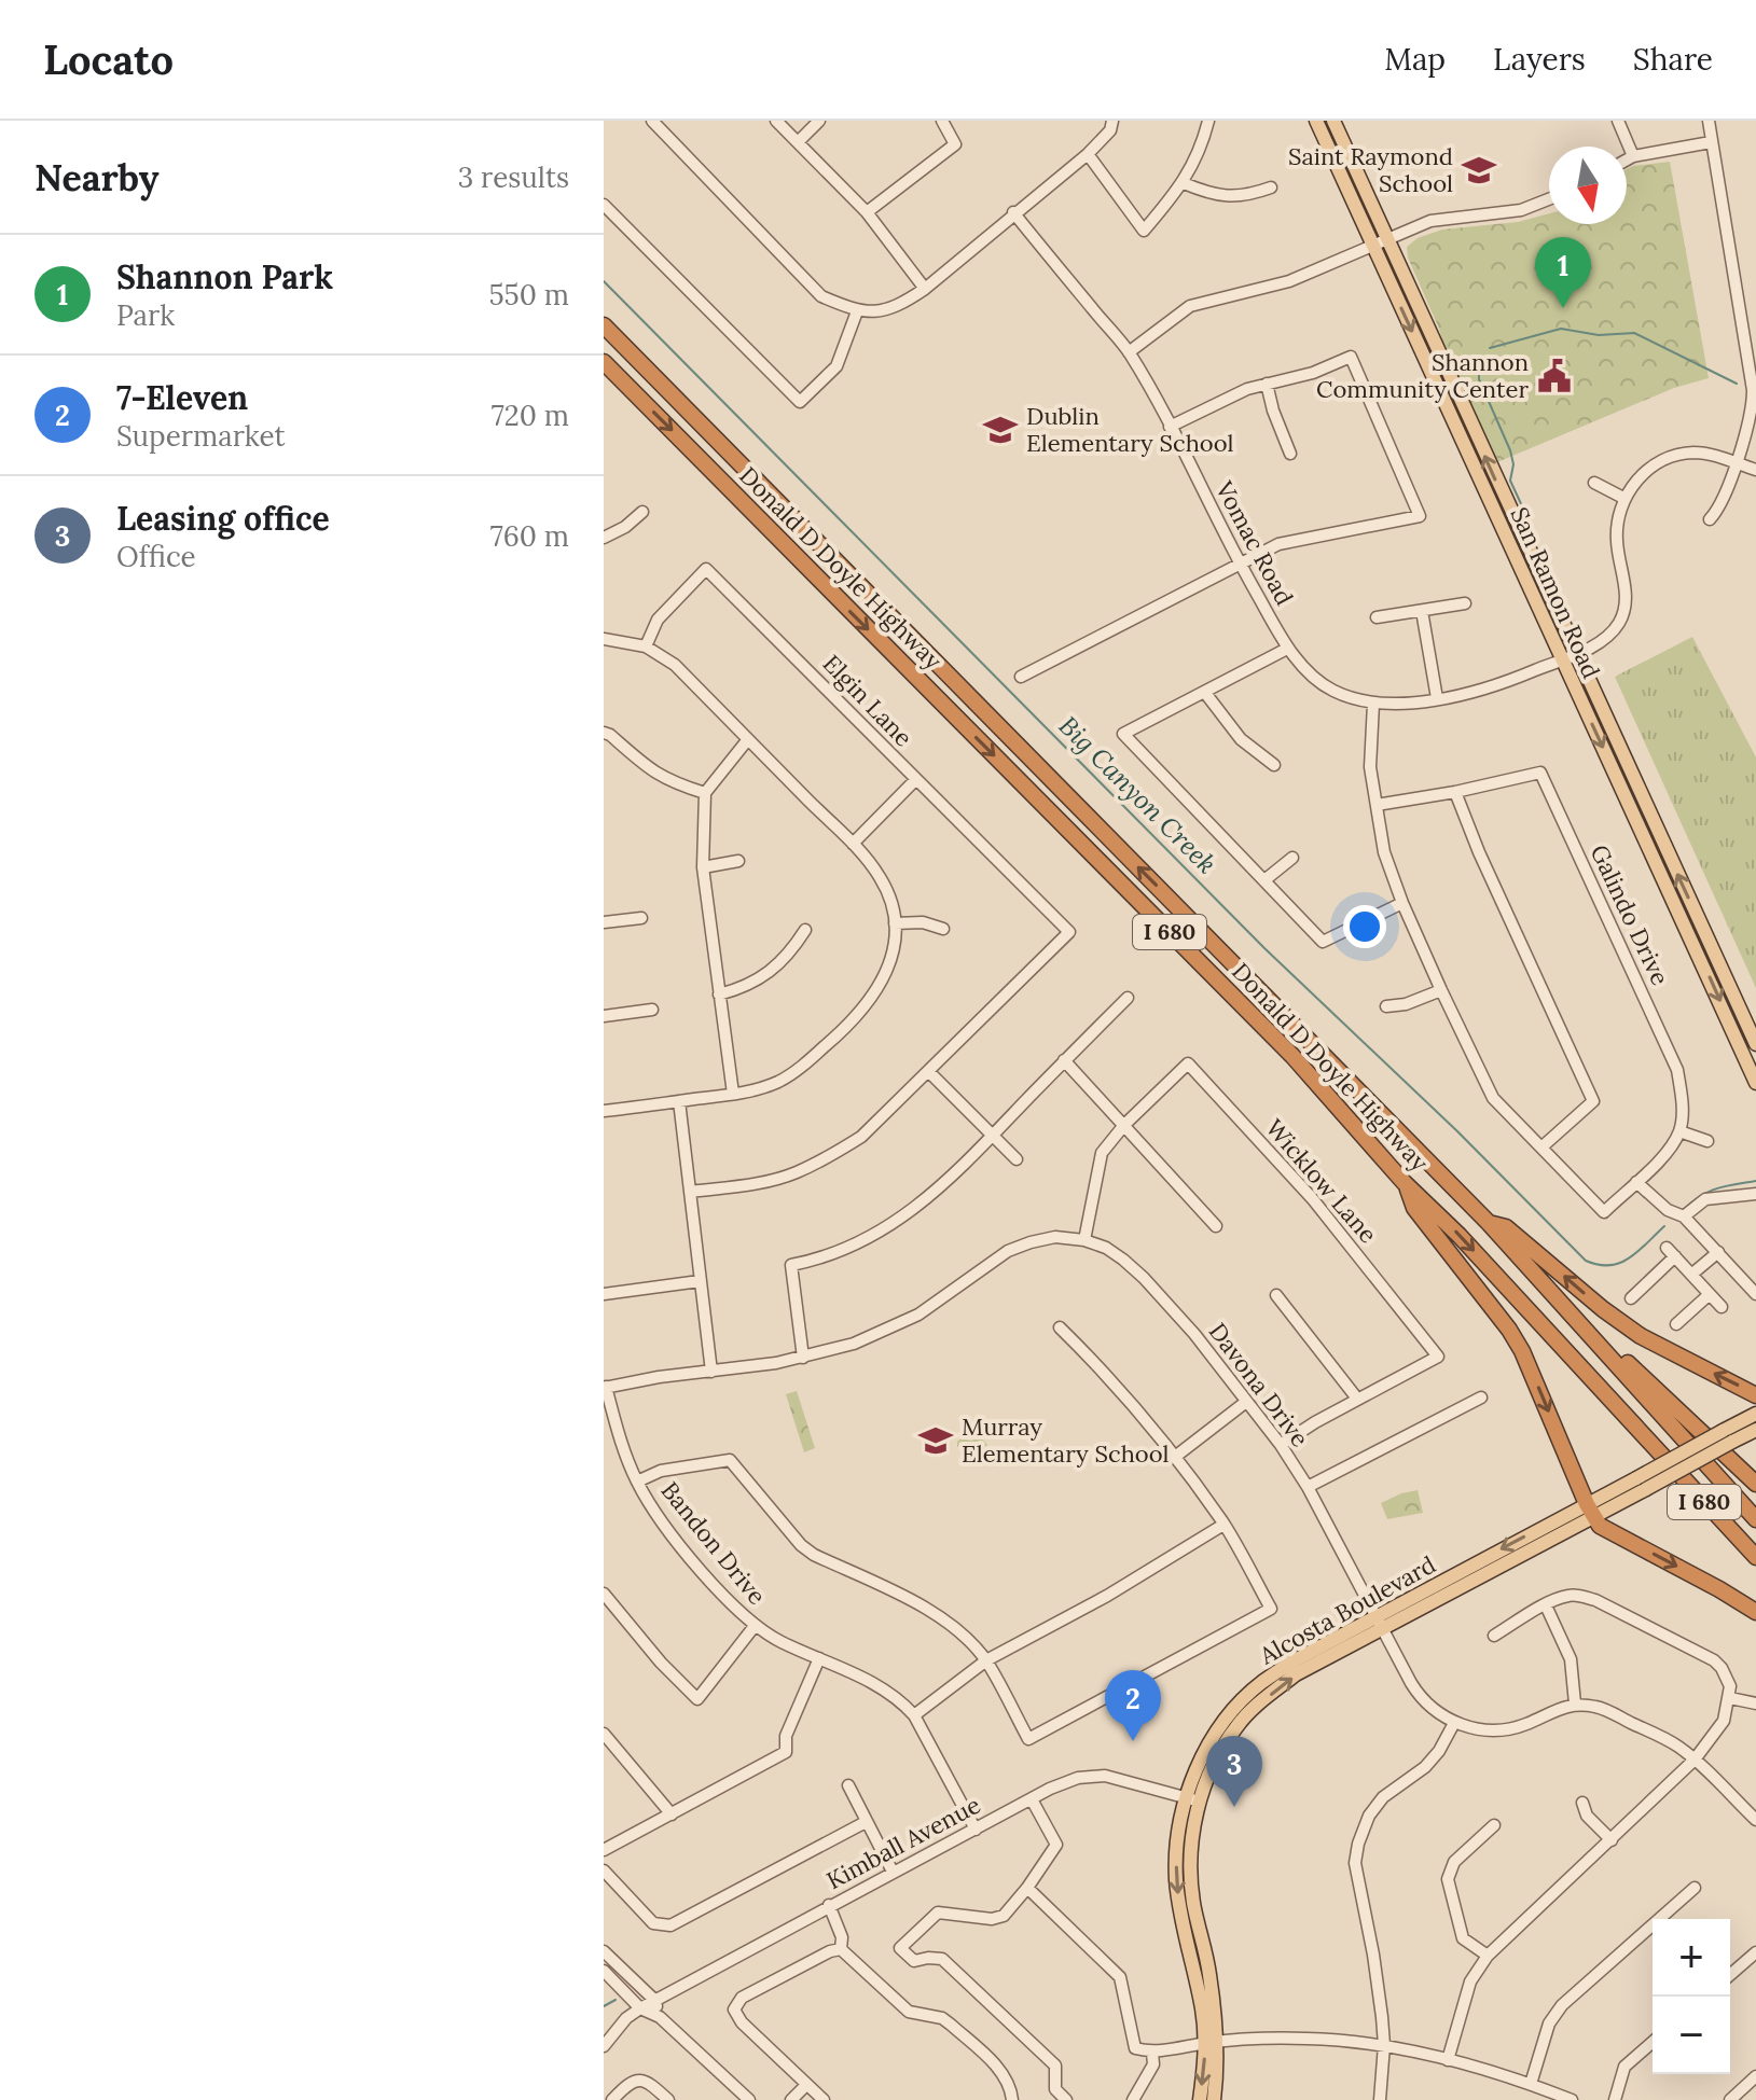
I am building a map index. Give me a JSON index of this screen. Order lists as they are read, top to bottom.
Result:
{
  "streets": {
    "highway": ["Donald D Doyle Highway", "I 680"],
    "main road": ["San Ramon Road", "Alcosta Boulevard"],
    "street": [
      "Vomac Road",
      "Elgin Lane",
      "Galindo Drive",
      "Wicklow Lane",
      "Davona Drive",
      "Bandon Drive",
      "Kimball Avenue"
    ]
  },
  "crossings": [
    ["Vomac Road", "San Ramon Road"],
    ["Wicklow Lane", "Davona Drive"],
    ["Davona Drive", "Bandon Drive"],
    ["Davona Drive", "Alcosta Boulevard"],
    ["Bandon Drive", "Kimball Avenue"],
    ["Alcosta Boulevard", "Kimball Avenue"]
  ],
  "water": ["Big Canyon Creek"],
  "places": {
    "school or university": ["Saint Raymond School", "Dublin Elementary School", "Murray Elementary School"],
    "public building": ["Shannon Community Center"]
  },
  "north": "bottom",
  "page": {
    "header": "Locato",
    "nav": ["Map", "Layers", "Share"],
    "heading": ["Nearby", "3 results"],
    "list": [
      {
        "mark": "1",
        "name": "Shannon Park",
        "note": "Park",
        "value": "550 m"
      },
      {
        "mark": "2",
        "name": "7-Eleven",
        "note": "Supermarket",
        "value": "720 m"
      },
      {
        "mark": "3",
        "name": "Leasing office",
        "note": "Office",
        "value": "760 m"
      }
    ],
    "pins": ["1", "2", "3"],
    "map_buttons": ["+", "−"]
  }
}
